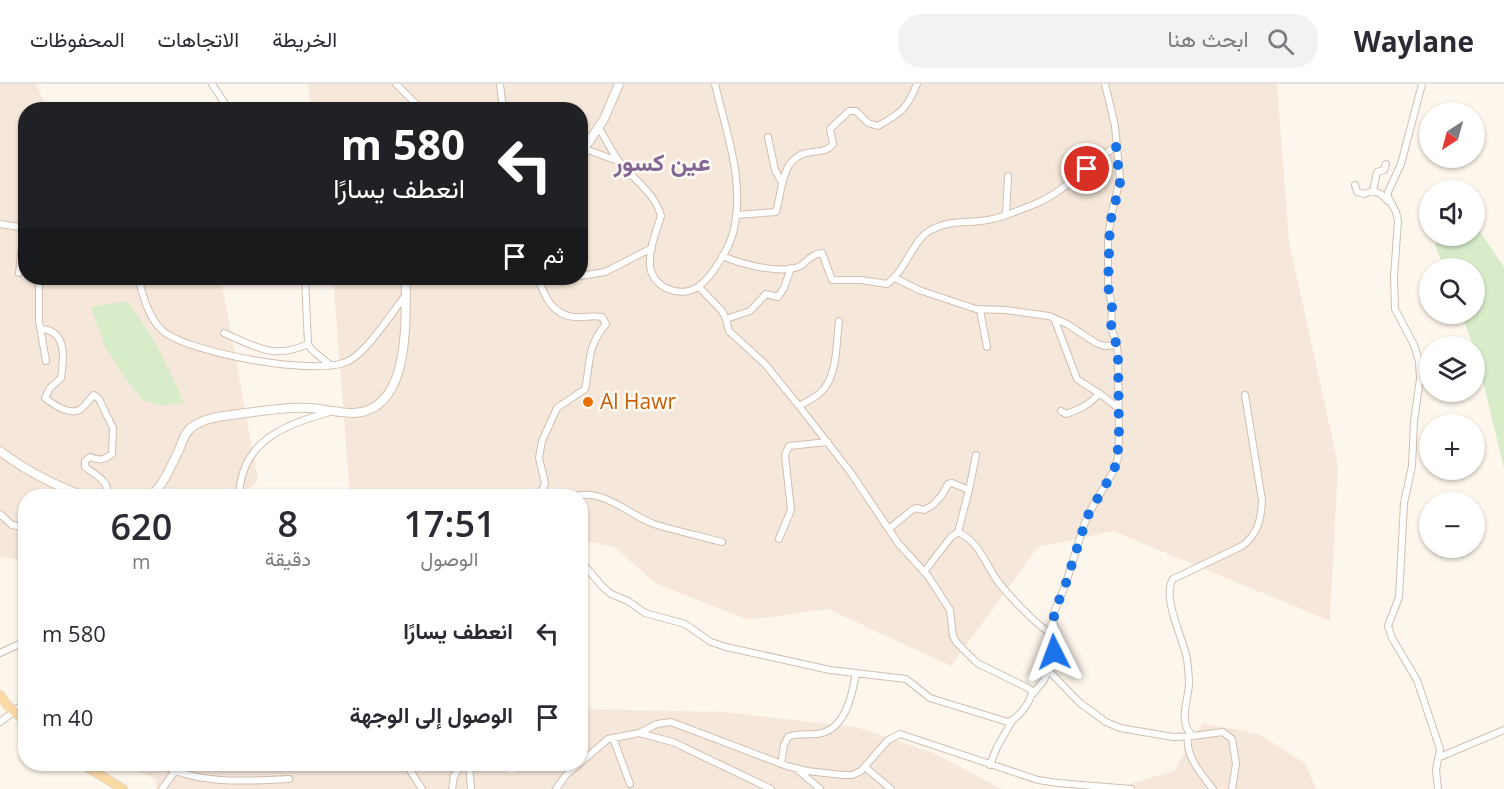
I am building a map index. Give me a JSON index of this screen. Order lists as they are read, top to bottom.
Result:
{
  "districts": ["عين كسور"],
  "places": ["Al Hawr"],
  "north": "bottom left",
  "page": {
    "header": "Waylane",
    "search": "ابحث هنا",
    "nav": ["الخريطة", "الاتجاهات", "المحفوظات"],
    "map_buttons": ["+", "−"],
    "turn": ["580 m", "انعطف يسارًا"],
    "then": "ثم",
    "eta": [
      "17:51",
      "الوصول",
      "8",
      "دقيقة",
      "620",
      "m"
    ],
    "list": [
      {
        "name": "انعطف يسارًا",
        "value": "580 m"
      },
      {
        "name": "الوصول إلى الوجهة",
        "value": "40 m"
      }
    ]
  }
}
